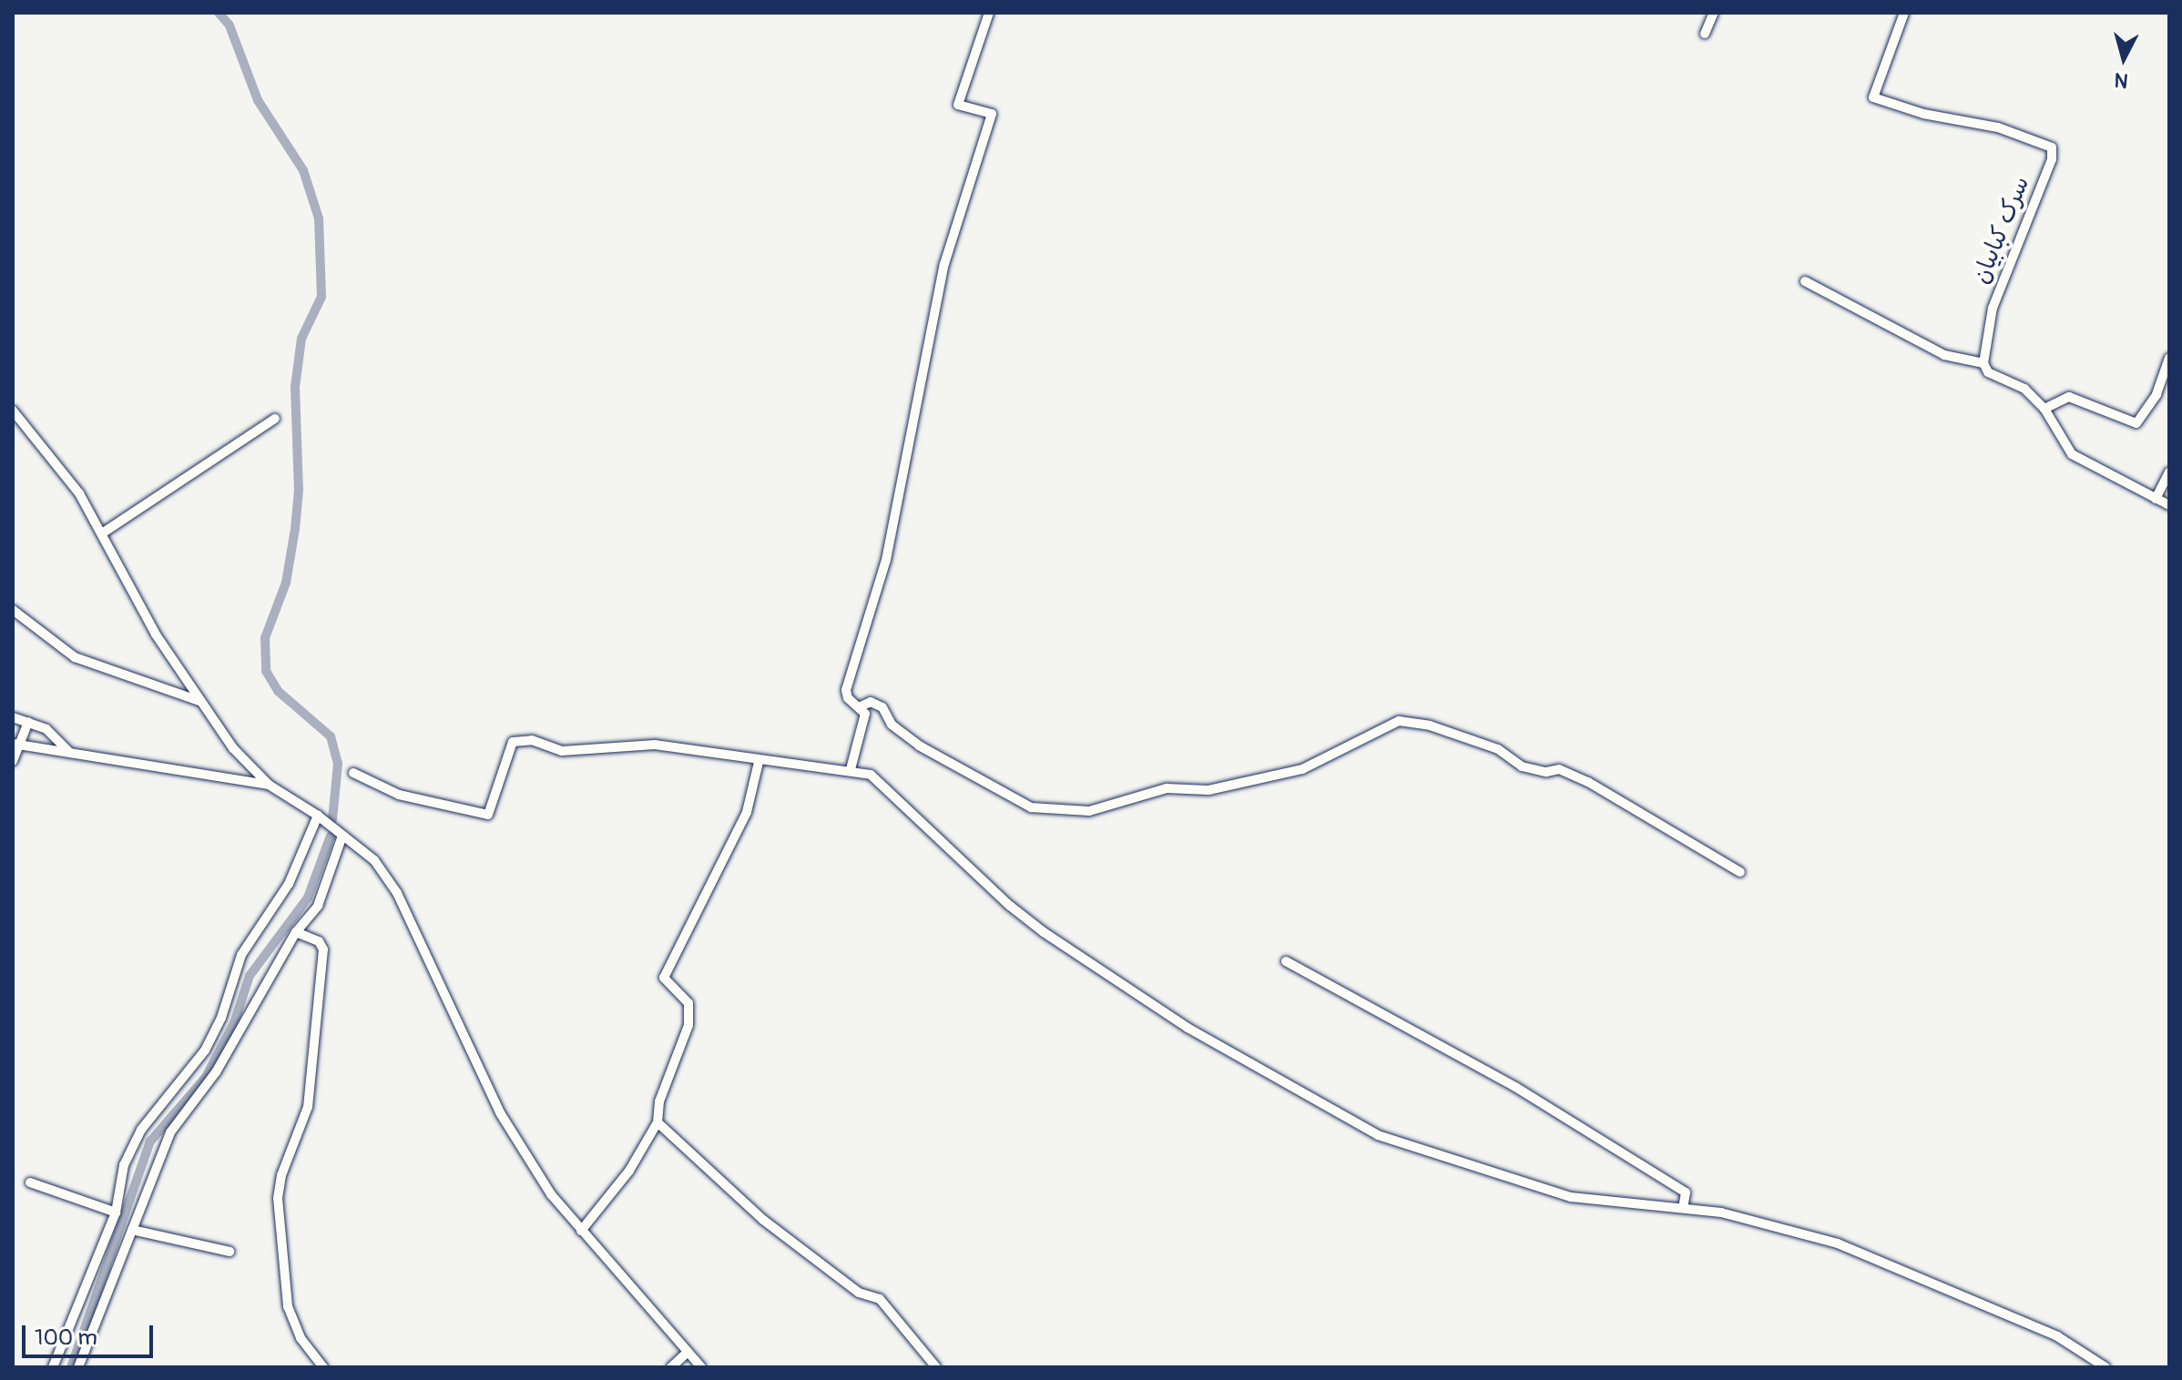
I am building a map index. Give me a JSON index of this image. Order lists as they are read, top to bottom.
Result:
{
  "streets": {
    "street": ["سرک کبابیان"]
  },
  "scale_bar": "100 m",
  "north": "bottom"
}
